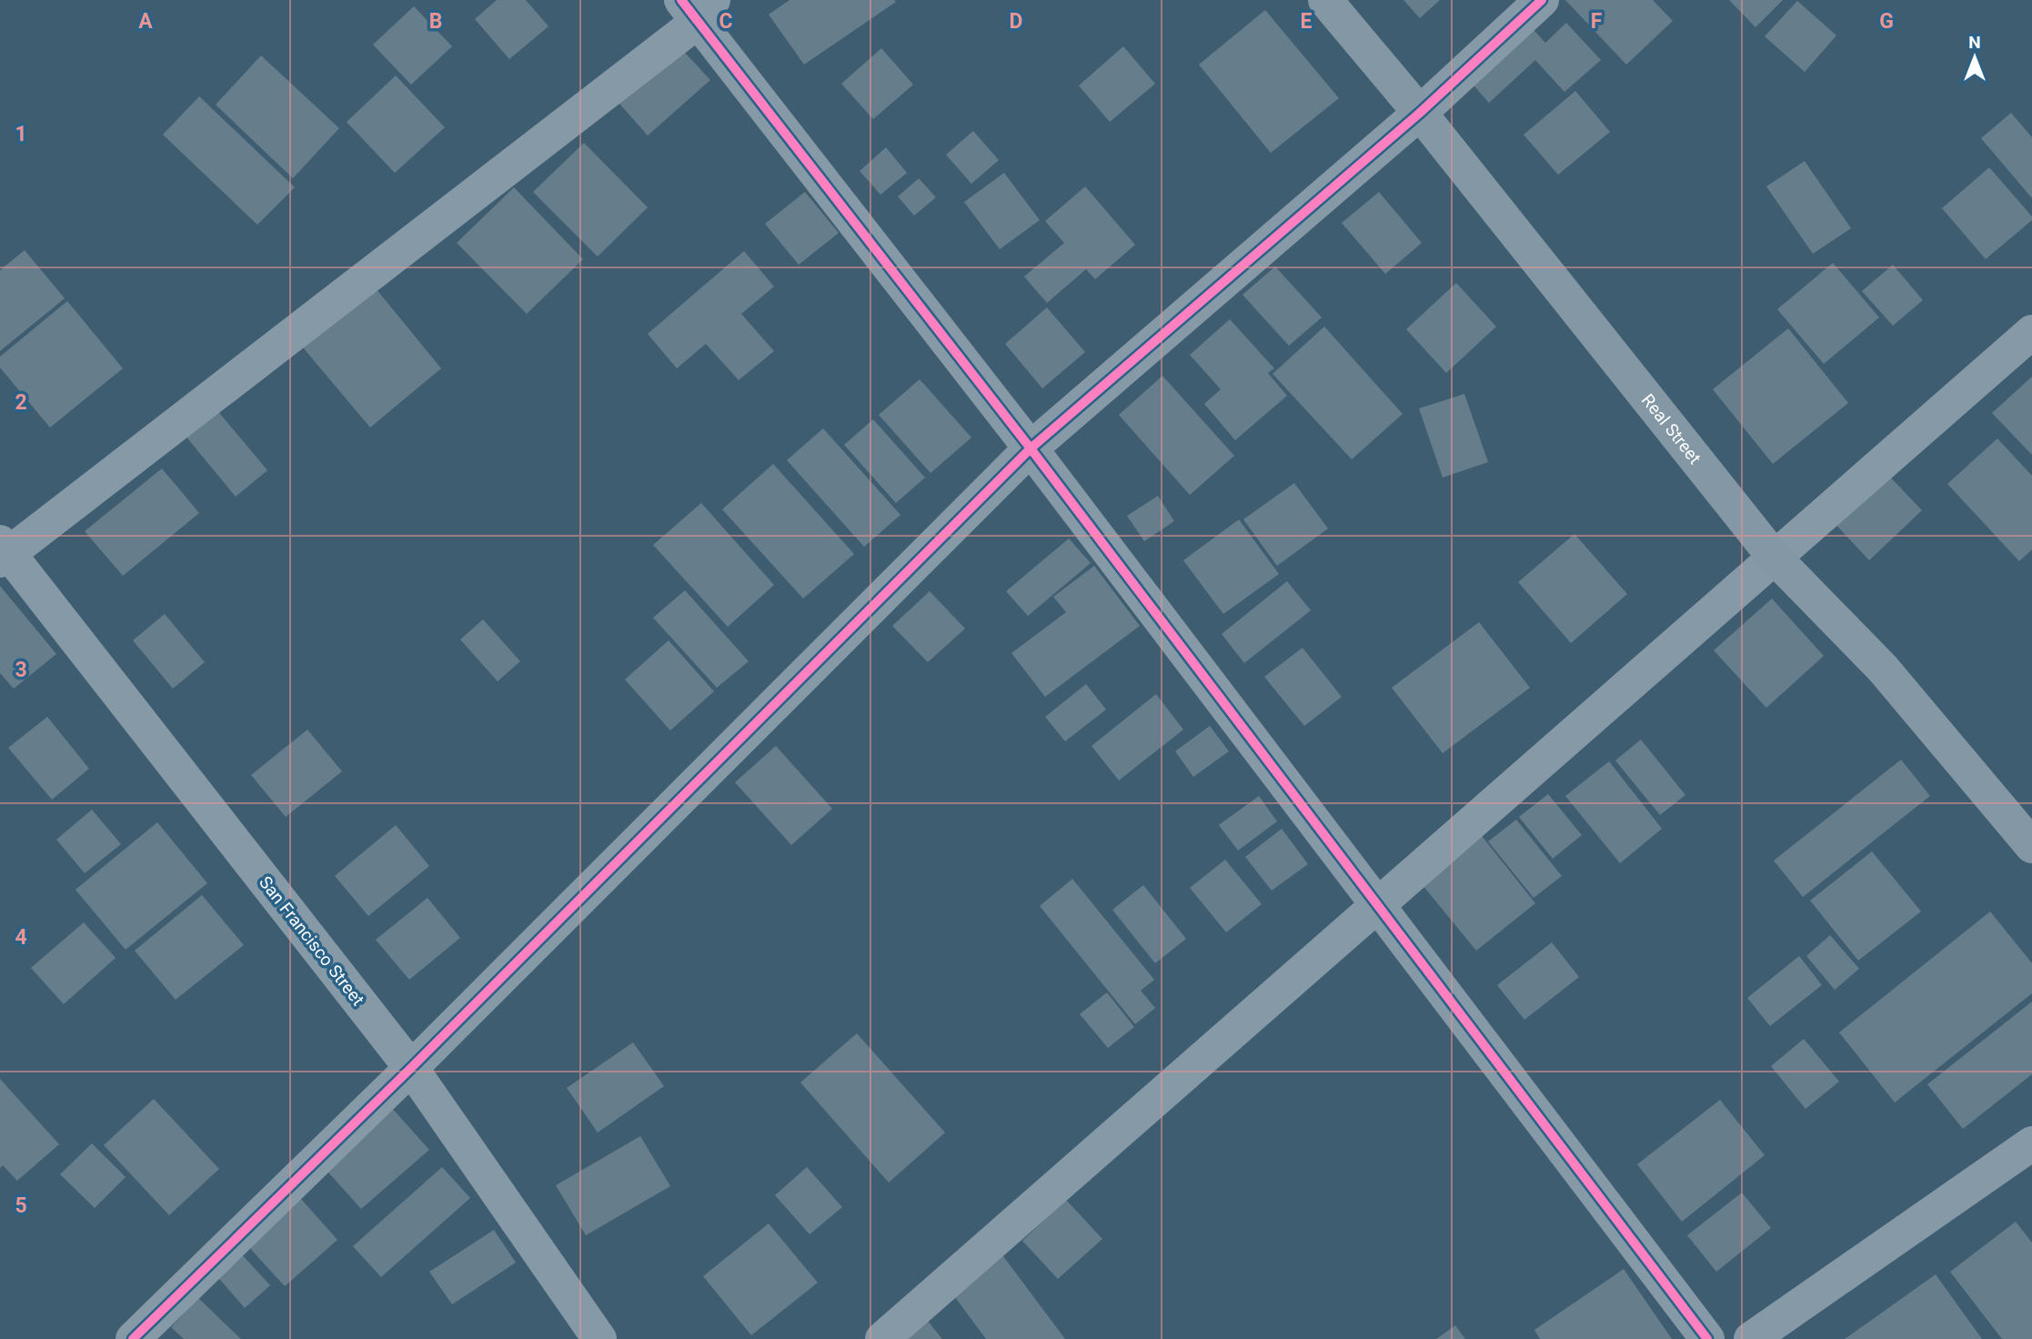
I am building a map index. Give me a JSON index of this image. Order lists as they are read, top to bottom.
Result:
{
  "streets": {
    "main road": ["Real Street"],
    "street": ["San Francisco Street"]
  },
  "north": "top",
  "grid": {
    "columns": [
      "A",
      "B",
      "C",
      "D",
      "E",
      "F",
      "G"
    ],
    "rows": [
      "1",
      "2",
      "3",
      "4",
      "5"
    ]
  }
}
